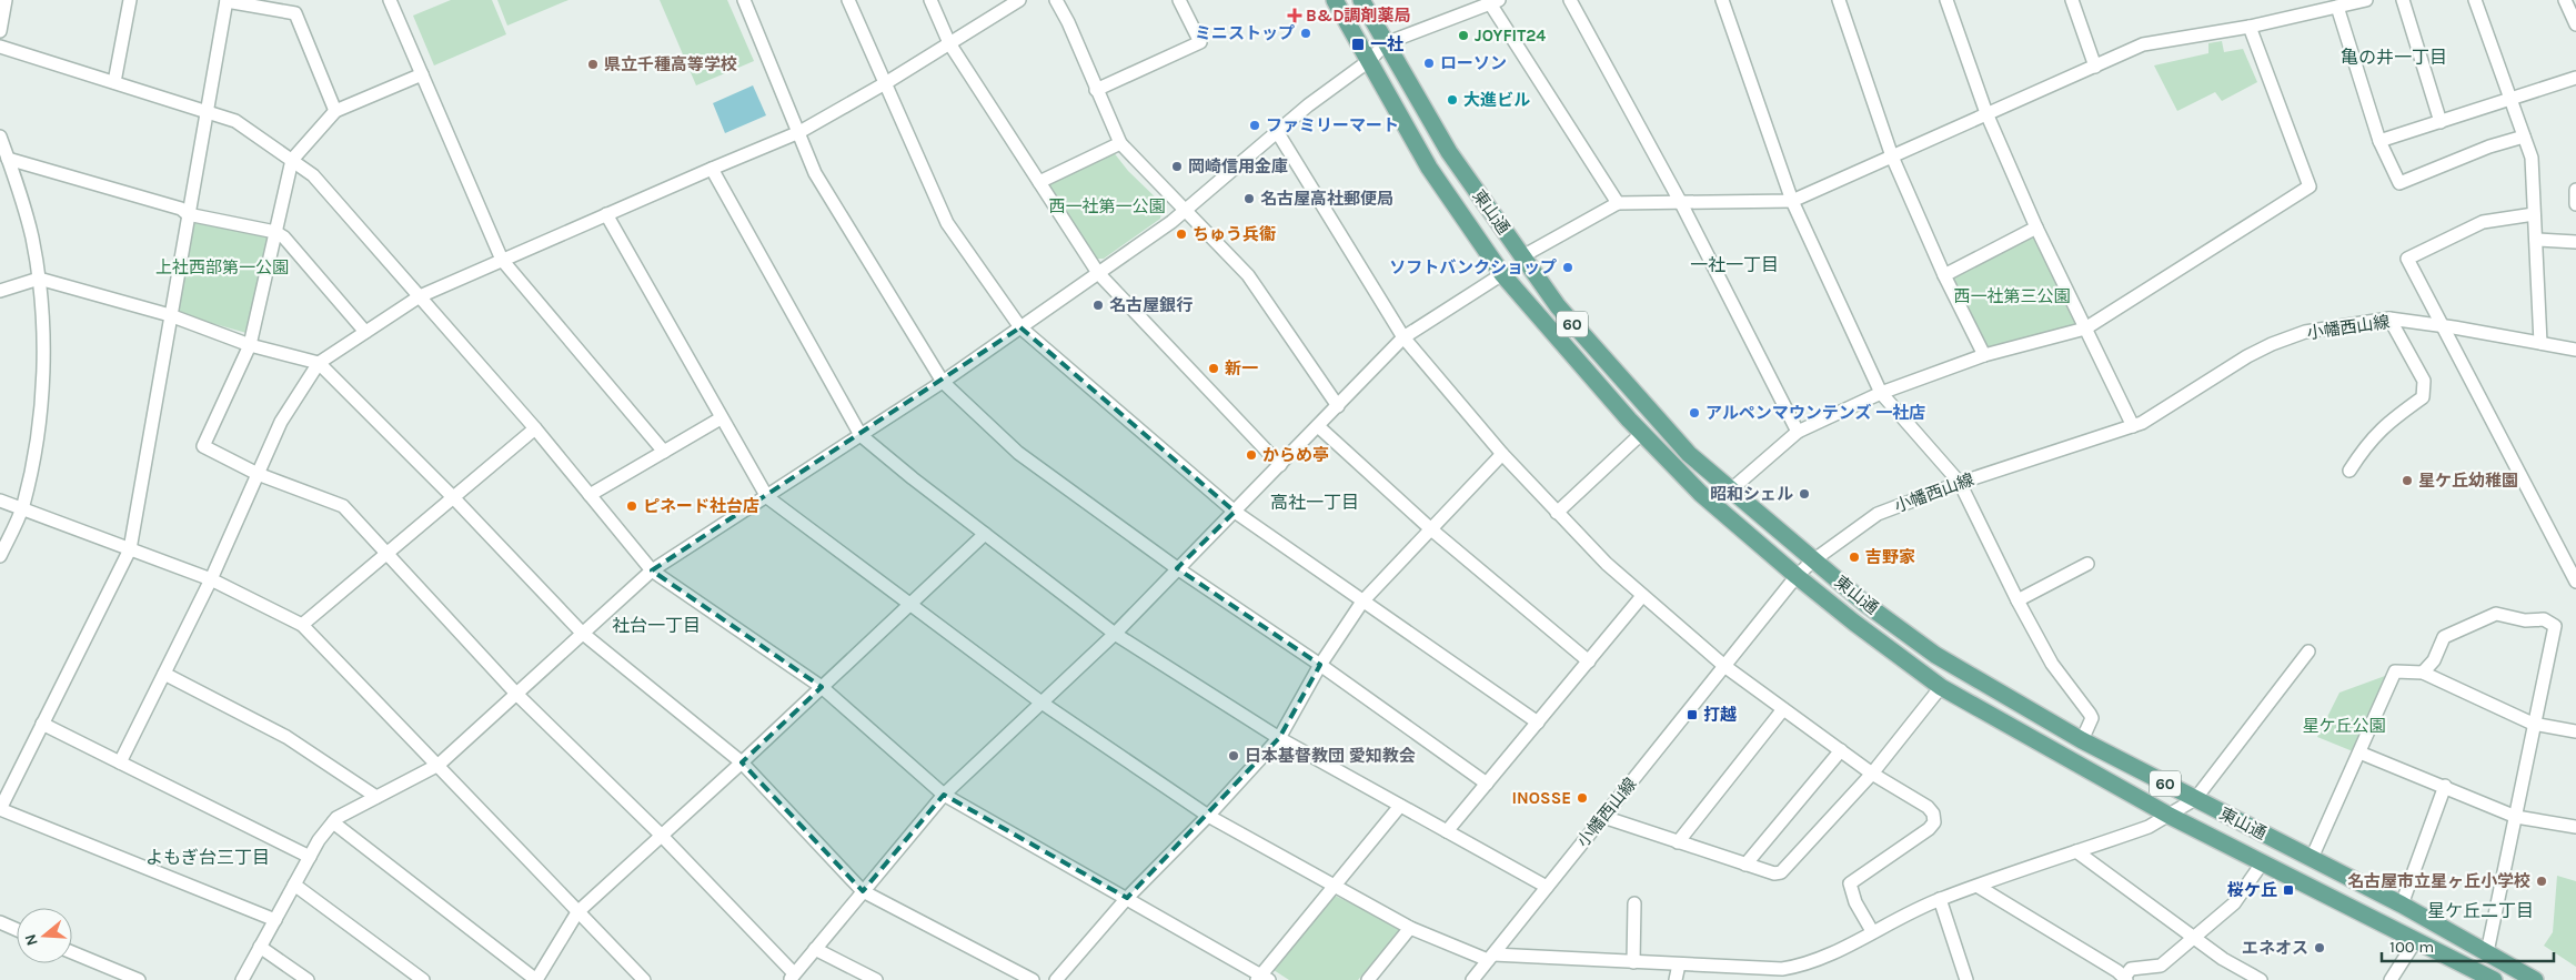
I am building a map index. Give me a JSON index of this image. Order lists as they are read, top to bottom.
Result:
{
  "streets": {
    "main road": ["東山通", "60"],
    "street": ["小幡西山線"]
  },
  "crossings": [
    ["東山通", "小幡西山線"]
  ],
  "districts": [
    "亀の井一丁目",
    "一社一丁目",
    "高社一丁目",
    "社台一丁目",
    "よもぎ台三丁目",
    "星ケ丘二丁目"
  ],
  "parks": [
    "西一社第一公園",
    "上社西部第一公園",
    "西一社第三公園",
    "星ケ丘公園"
  ],
  "places": {
    "health": ["B&D調剤薬局"],
    "other": [
      "ミニストップ",
      "JOYFIT24",
      "ローソン",
      "県立千種高等学校",
      "大進ビル",
      "ファミリーマート",
      "岡崎信用金庫",
      "名古屋高社郵便局",
      "ちゅう兵衞",
      "ソフトバンクショップ",
      "名古屋銀行",
      "新一",
      "アルペンマウンテンズ 一社店",
      "からめ亭",
      "星ケ丘幼稚園",
      "昭和シェル",
      "ピネード社台店",
      "吉野家",
      "日本基督教団 愛知教会",
      "INOSSE",
      "名古屋市立星ヶ丘小学校",
      "エネオス"
    ],
    "transit": ["一社", "打越", "桜ケ丘"]
  },
  "scale_bar": "100 m",
  "north": "left"
}
